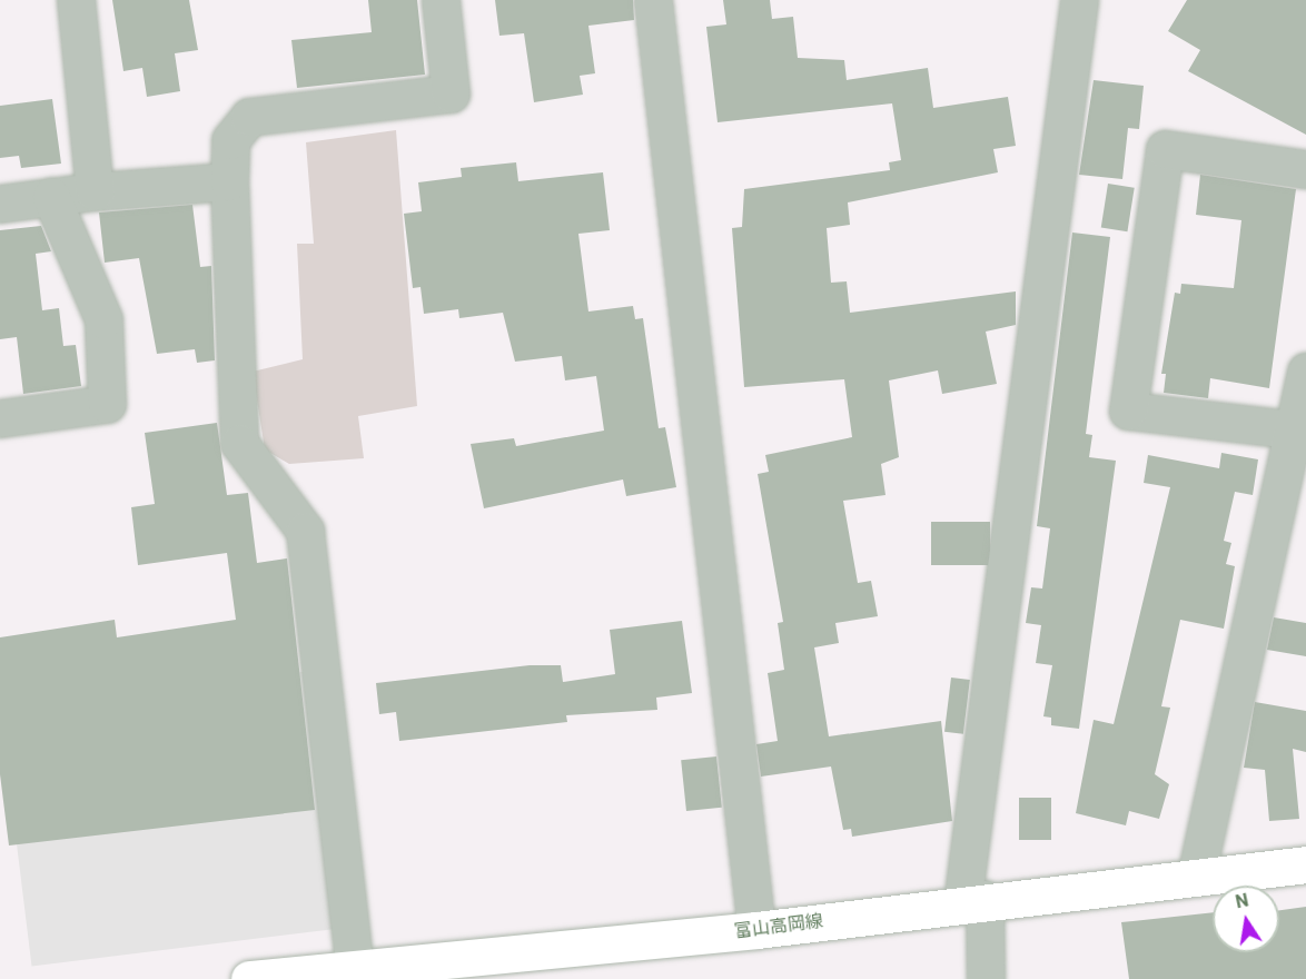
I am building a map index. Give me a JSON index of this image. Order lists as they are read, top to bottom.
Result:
{
  "streets": {
    "main road": ["富山高岡線"]
  },
  "north": "top"
}
